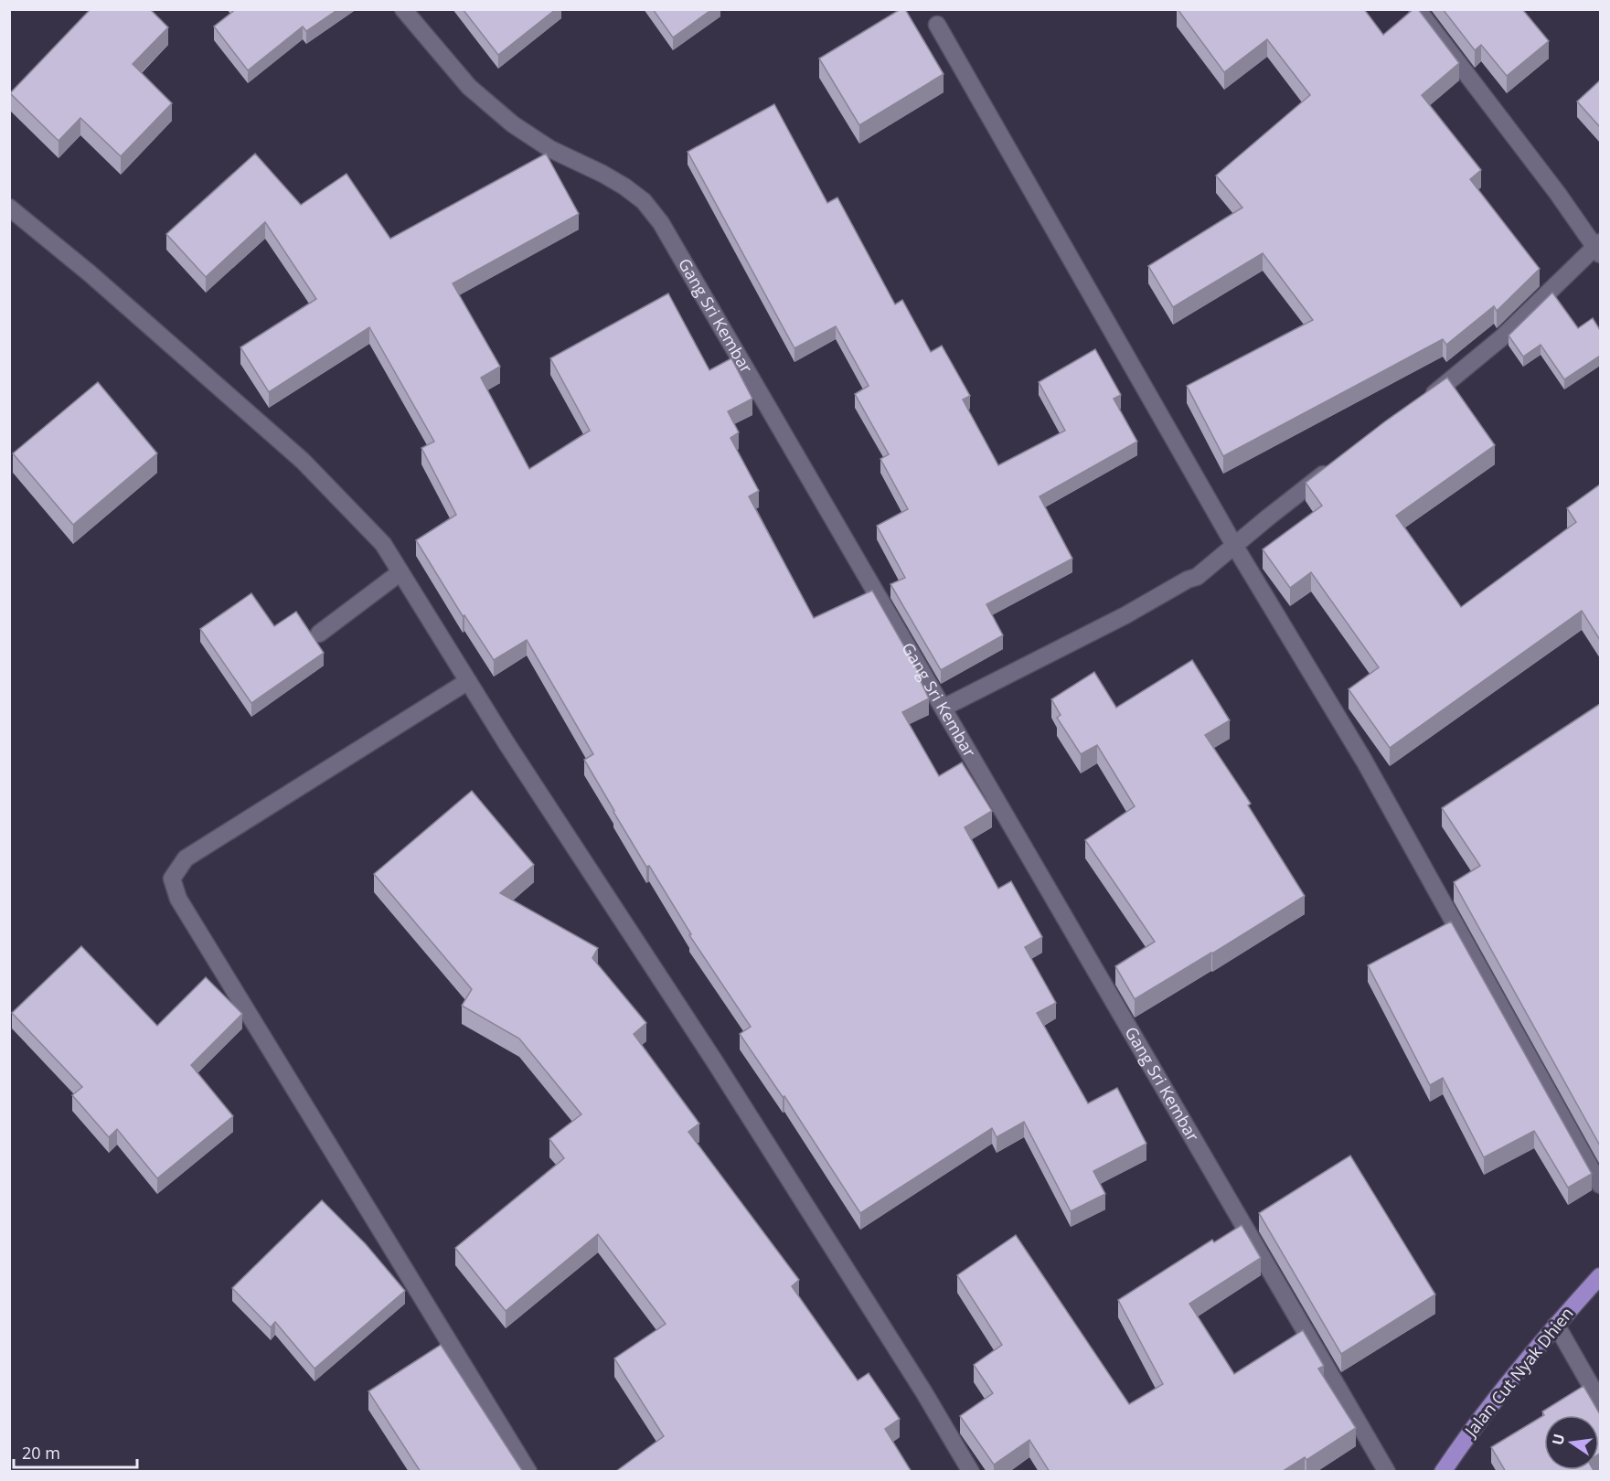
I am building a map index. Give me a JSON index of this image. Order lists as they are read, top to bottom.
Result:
{
  "streets": {
    "main road": ["Jalan Cut Nyak Dhien"],
    "street": ["Gang Sri Kembar"]
  },
  "scale_bar": "20 m",
  "north": "left"
}
